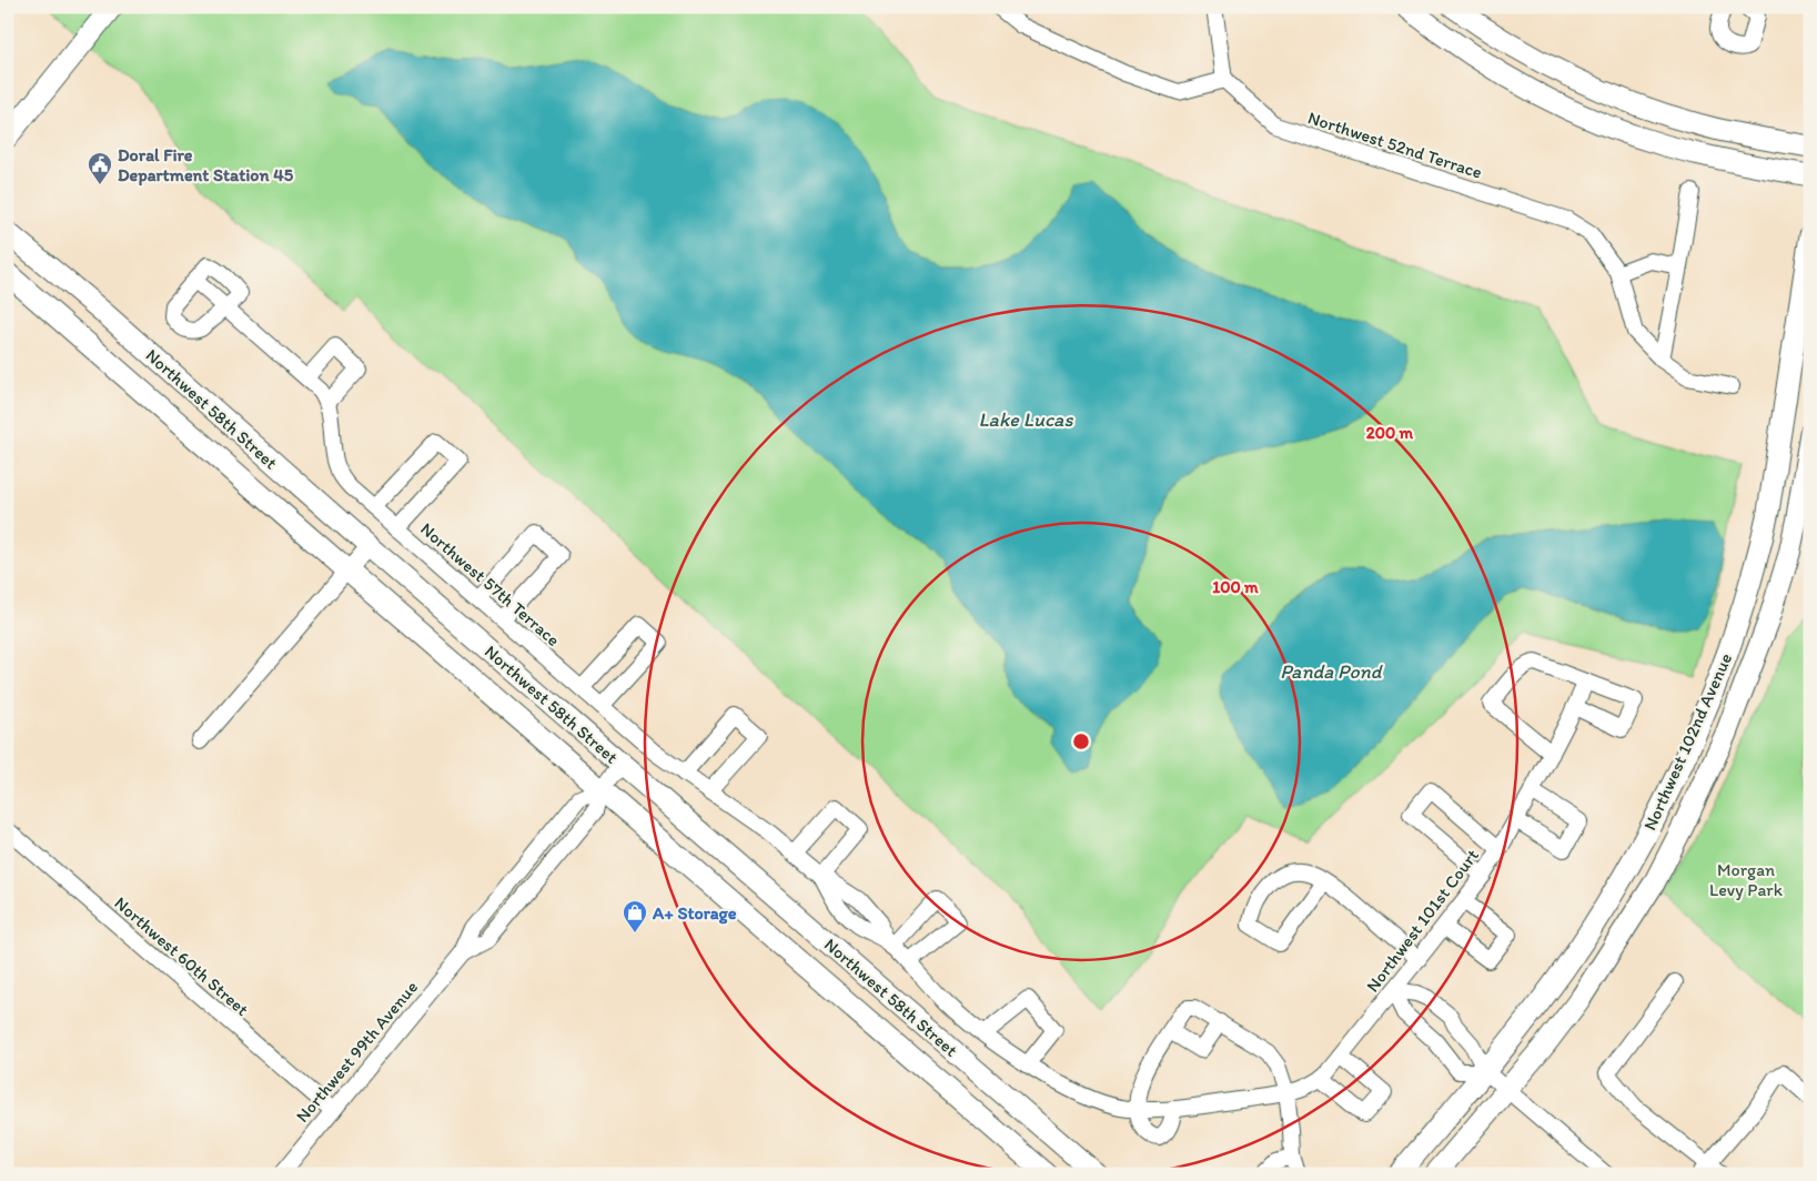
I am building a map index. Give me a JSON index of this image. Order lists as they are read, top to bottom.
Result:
{
  "streets": {
    "street": [
      "Northwest 52nd Terrace",
      "Northwest 58th Street",
      "Northwest 57th Terrace",
      "Northwest 102nd Avenue",
      "Northwest 101st Court",
      "Northwest 60th Street",
      "Northwest 99th Avenue"
    ]
  },
  "crossings": [
    ["Northwest 58th Street", "Northwest 99th Avenue"],
    ["Northwest 57th Terrace", "Northwest 101st Court"],
    ["Northwest 60th Street", "Northwest 99th Avenue"]
  ],
  "water": ["Lake Lucas", "Panda Pond"],
  "parks": ["Morgan Levy Park"],
  "places": {
    "public building": ["Doral Fire Department Station 45"],
    "shop": ["A+ Storage"]
  },
  "rings": ["200 m", "100 m"]
}
